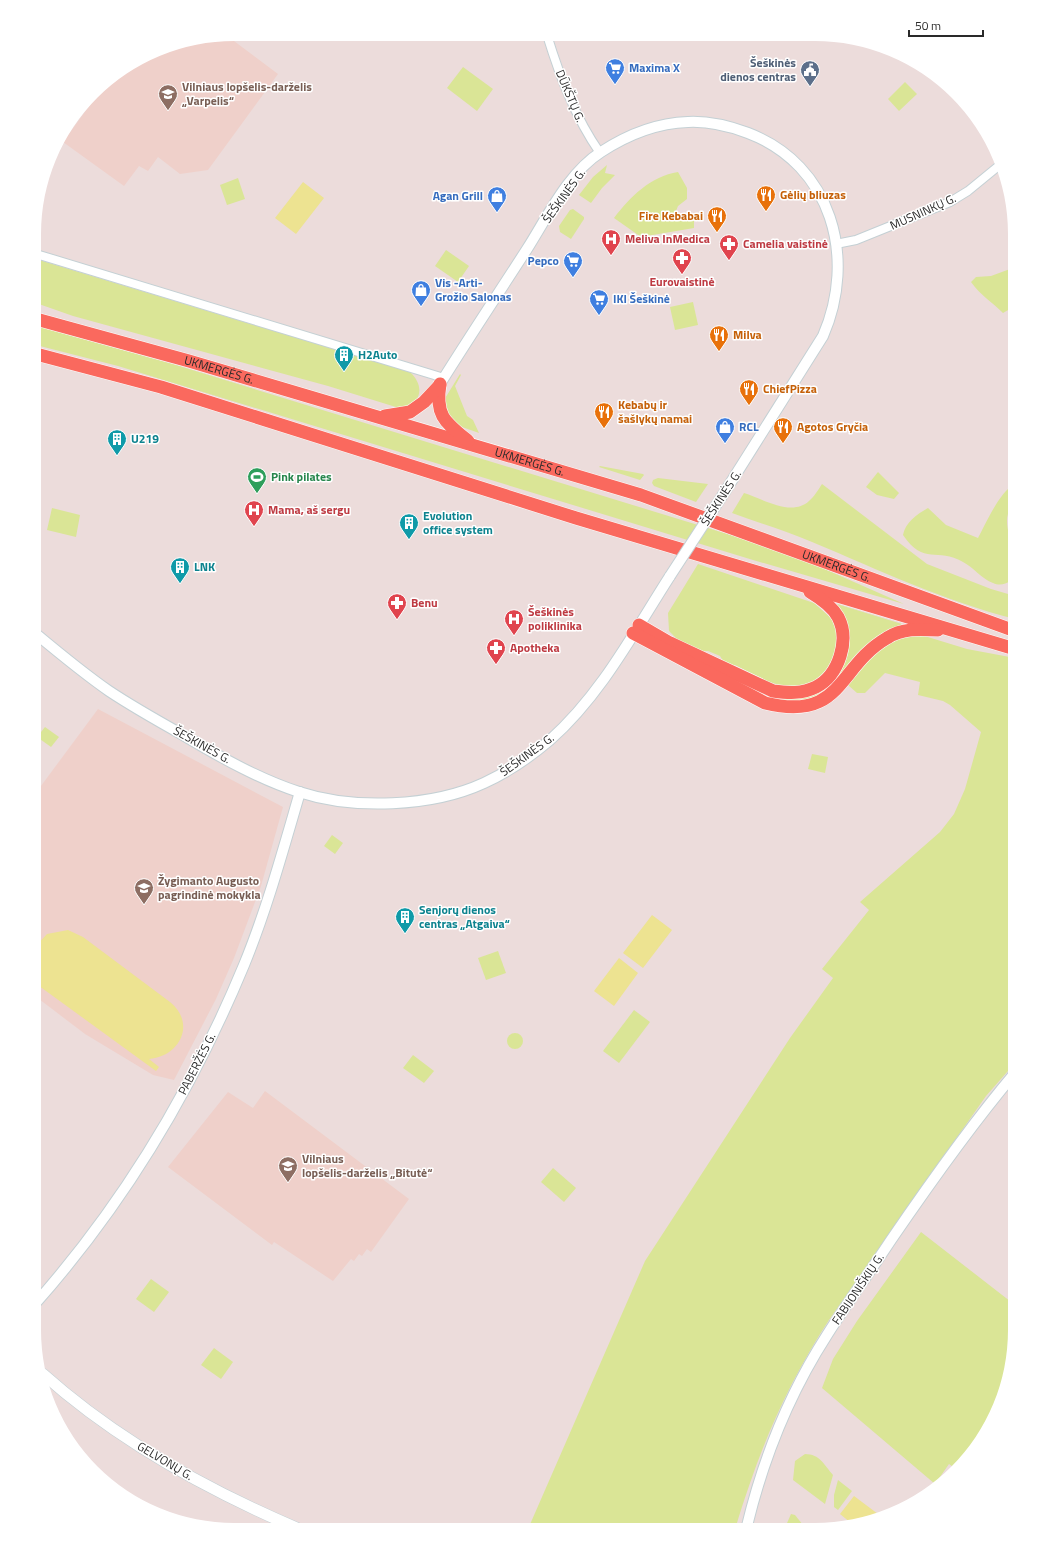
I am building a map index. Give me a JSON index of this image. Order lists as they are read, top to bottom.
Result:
{
  "streets": {
    "highway": ["UKMERGĖS G."],
    "main road": ["GELVONŲ G."],
    "street": [
      "DŪKŠTŲ G.",
      "ŠEŠKINĖS G.",
      "MUSNINKŲ G.",
      "PABERŽĖS G.",
      "FABIJONIŠKIŲ G."
    ]
  },
  "crossings": [
    ["DŪKŠTŲ G.", "ŠEŠKINĖS G."],
    ["ŠEŠKINĖS G.", "MUSNINKŲ G."],
    ["ŠEŠKINĖS G.", "PABERŽĖS G."]
  ],
  "places": {
    "supermarket": ["Maxima X", "Pepco", "IKI Šeškinė"],
    "public building": ["Šeškinės dienos centras"],
    "school or university": ["Vilniaus lopšelis-darželis „Varpelis“", "Žygimanto Augusto pagrindinė mokykla", "Vilniaus lopšelis-darželis „Bitutė“"],
    "restaurant": [
      "Gėlių bliuzas",
      "Fire Kebabai",
      "Milva",
      "ChiefPizza",
      "Kebabų ir šašlykų namai",
      "Agotos Gryčia"
    ],
    "shop": ["Agan Grill", "Vis -Arti- Grožio Salonas", "RCL"],
    "hospital": ["Meliva InMedica", "Mama, aš sergu", "Šeškinės poliklinika"],
    "pharmacy": [
      "Camelia vaistinė",
      "Eurovaistinė",
      "Benu",
      "Apotheka"
    ],
    "building": [
      "H2Auto",
      "U219",
      "Evolution office system",
      "LNK",
      "Senjorų dienos centras „Atgaiva“"
    ],
    "sports": ["Pink pilates"]
  },
  "scale_bar": "50 m"
}
